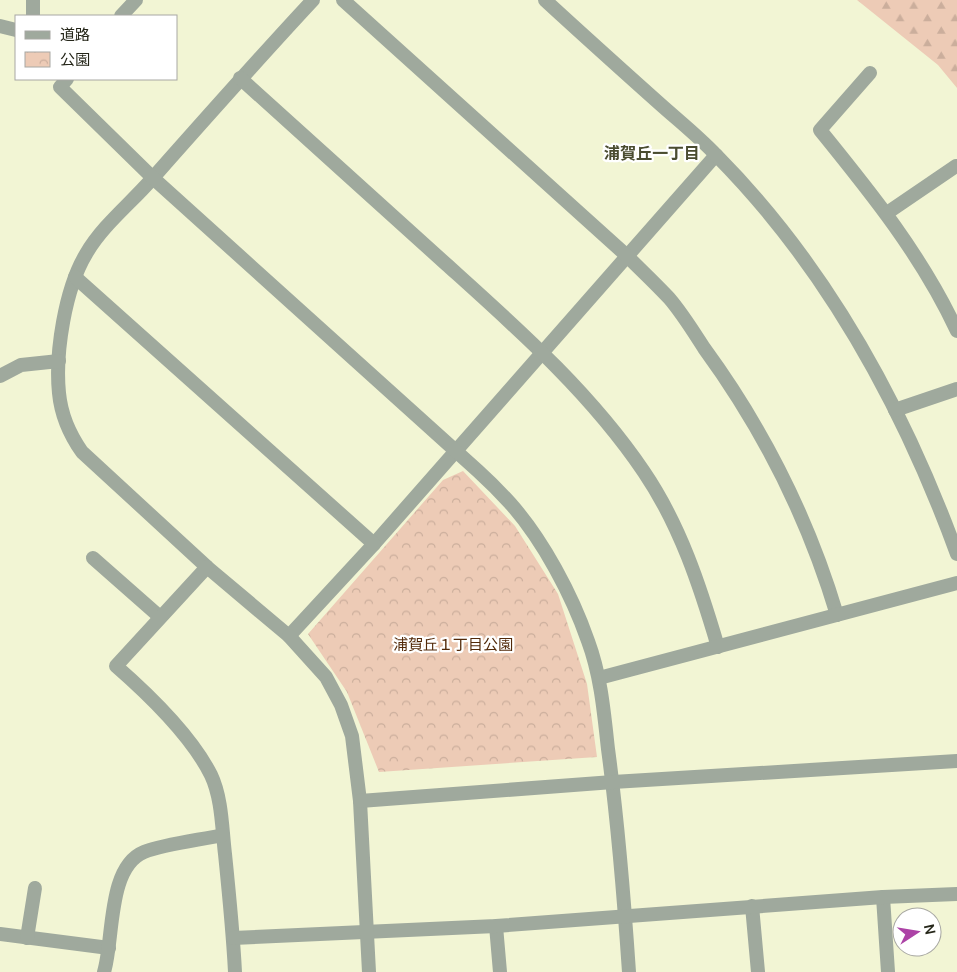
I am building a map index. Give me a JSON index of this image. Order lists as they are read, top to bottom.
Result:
{
  "districts": ["浦賀丘一丁目"],
  "parks": ["浦賀丘１丁目公園"],
  "legend": ["道路", "公園"],
  "north": "right"
}
